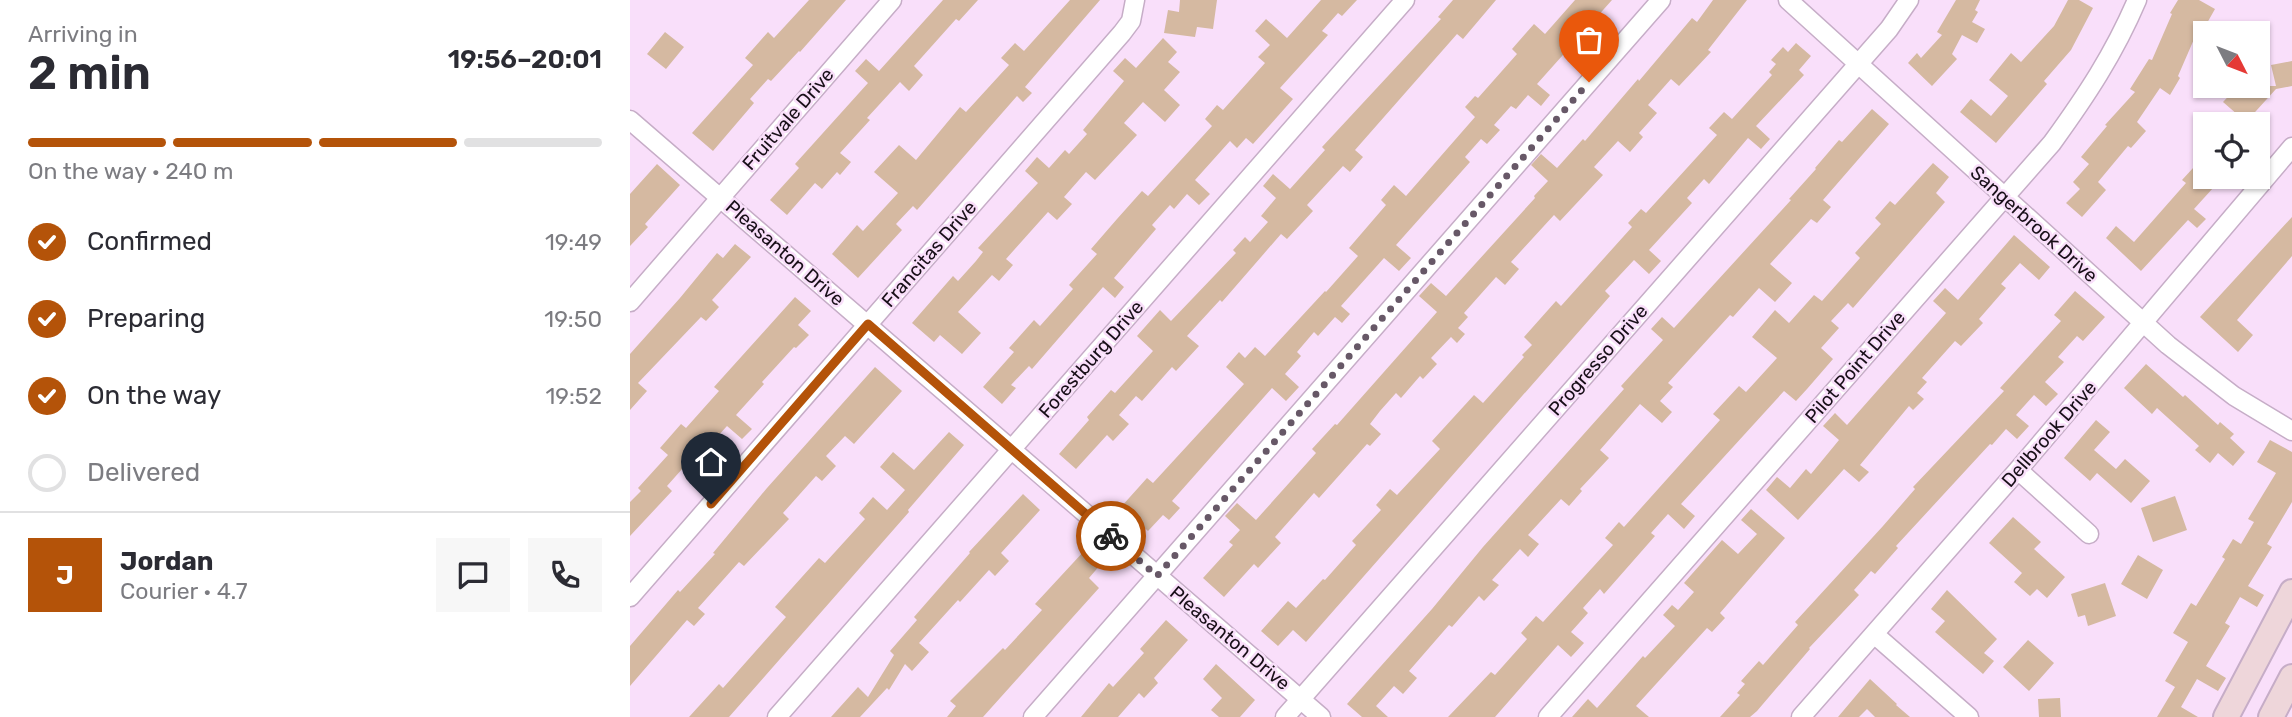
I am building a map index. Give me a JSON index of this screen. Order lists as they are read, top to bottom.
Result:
{
  "streets": {
    "street": [
      "Fruitvale Drive",
      "Sangerbrook Drive",
      "Pleasanton Drive",
      "Francitas Drive",
      "Forestburg Drive",
      "Progresso Drive",
      "Pilot Point Drive",
      "Dellbrook Drive"
    ]
  },
  "crossings": [
    ["Fruitvale Drive", "Pleasanton Drive"],
    ["Sangerbrook Drive", "Progresso Drive"],
    ["Sangerbrook Drive", "Pilot Point Drive"],
    ["Sangerbrook Drive", "Dellbrook Drive"],
    ["Pleasanton Drive", "Francitas Drive"],
    ["Pleasanton Drive", "Forestburg Drive"],
    ["Pleasanton Drive", "Progresso Drive"]
  ],
  "north": "bottom right",
  "page": {
    "heading": ["2 min", "Arriving in", "19:56–20:01"],
    "panel": ["Jordan", "Courier · 4.7"],
    "bar": "On the way · 240 m",
    "list": [
      ["Confirmed", "19:49"],
      ["Preparing", "19:50"],
      ["On the way", "19:52"],
      "Delivered"
    ],
    "round": "J"
  }
}
